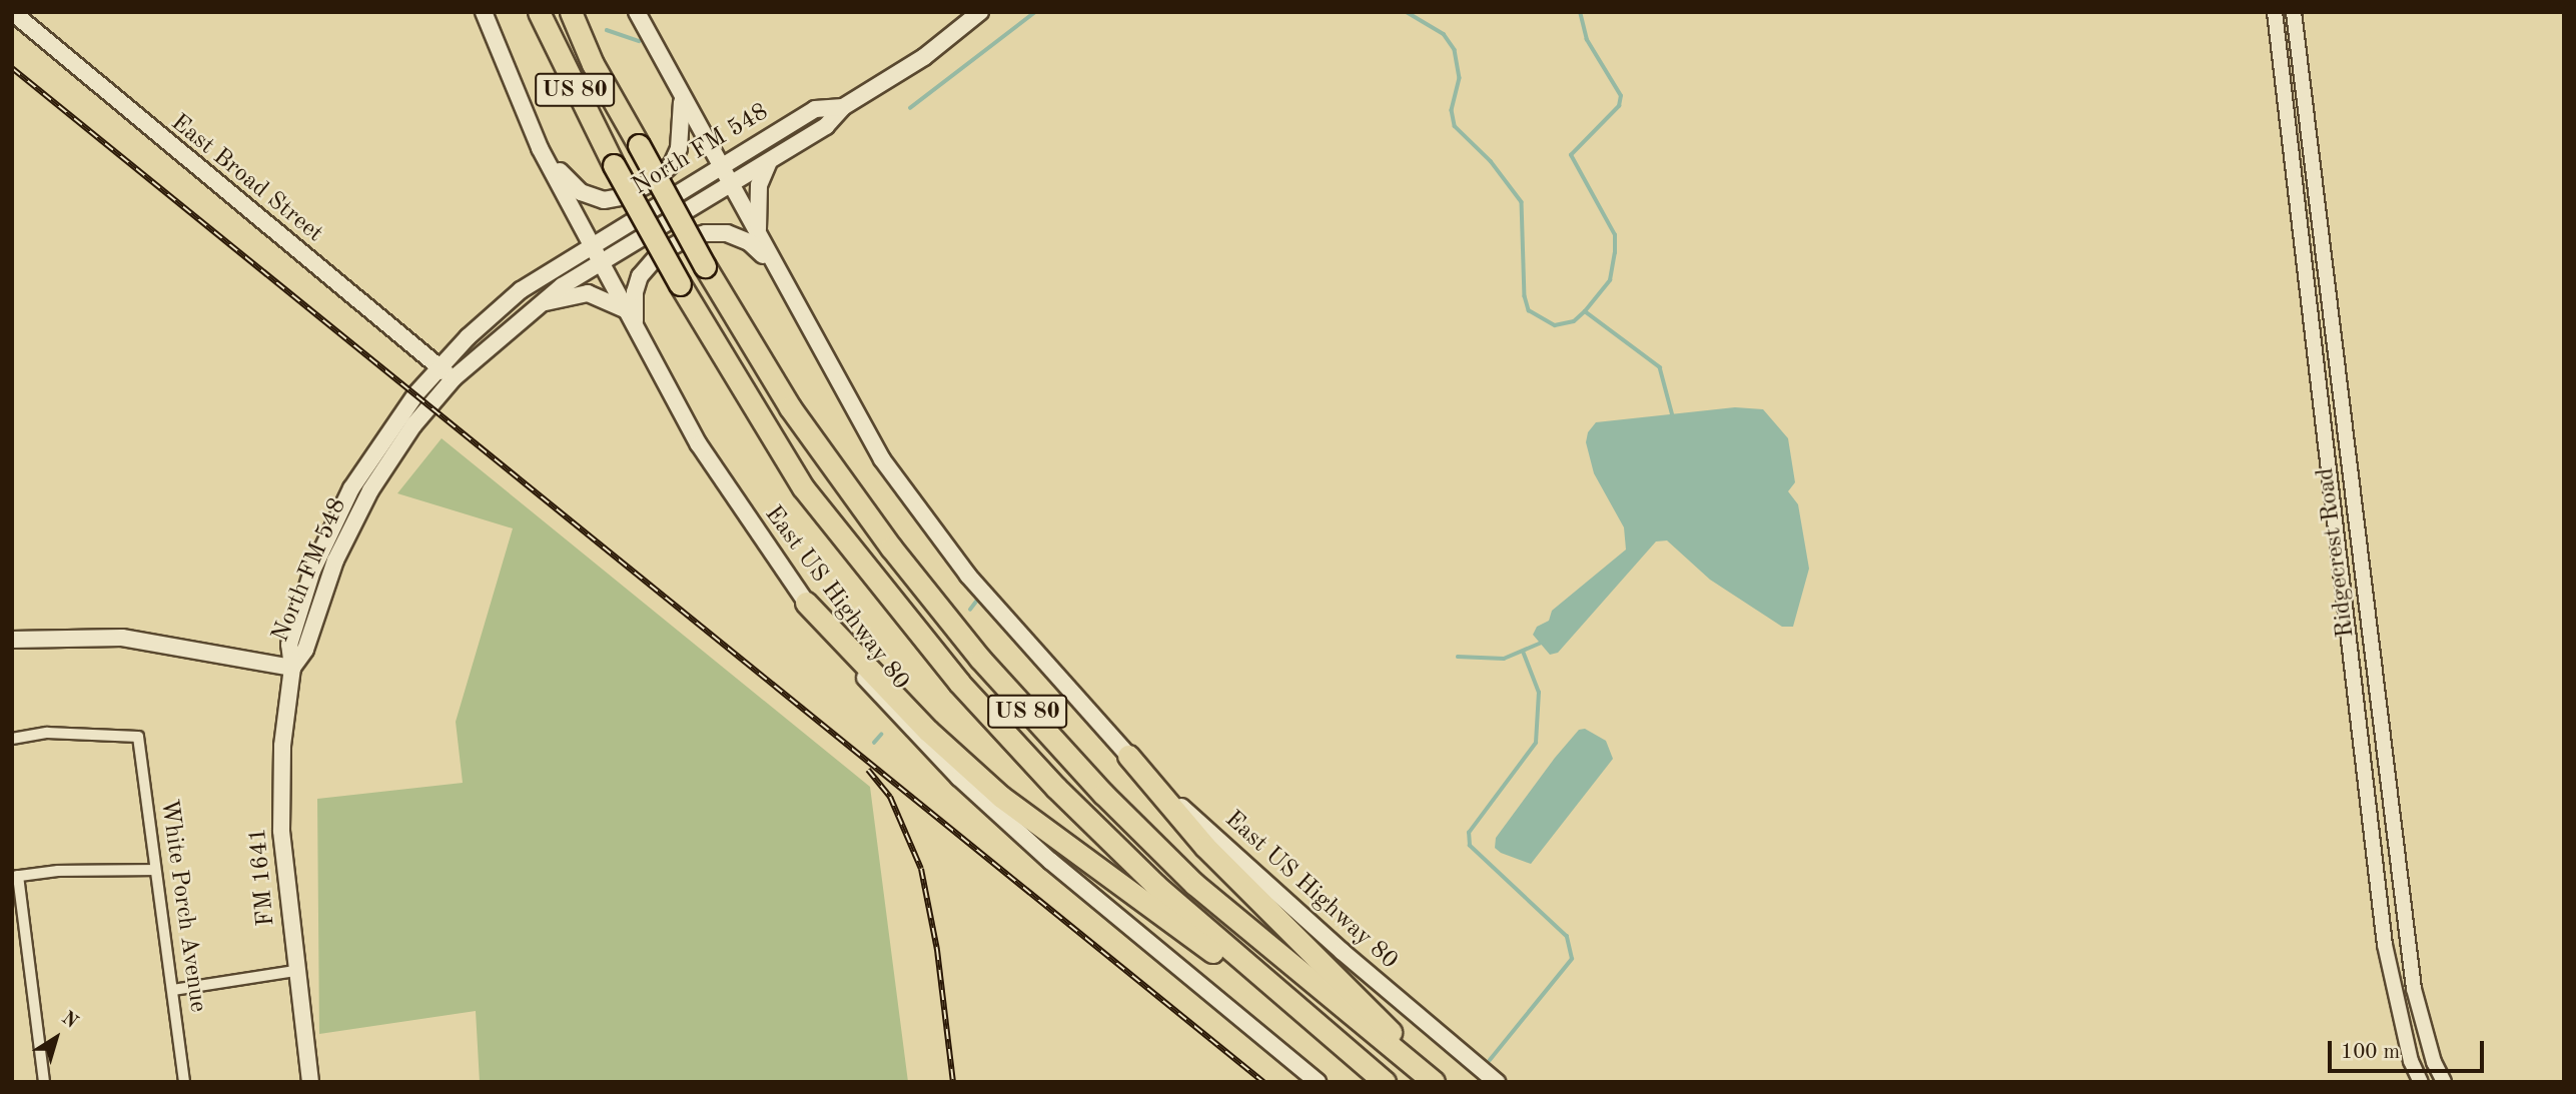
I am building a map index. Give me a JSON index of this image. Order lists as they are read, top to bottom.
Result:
{
  "streets": {
    "highway": ["US 80"],
    "main road": [
      "North FM 548",
      "East Broad Street",
      "East US Highway 80",
      "FM 1641"
    ],
    "street": ["Ridgecrest Road", "White Porch Avenue"]
  },
  "crossings": [
    ["North FM 548", "East Broad Street"],
    ["North FM 548", "East US Highway 80"],
    ["North FM 548", "FM 1641"]
  ],
  "scale_bar": "100 m",
  "north": "top right"
}
